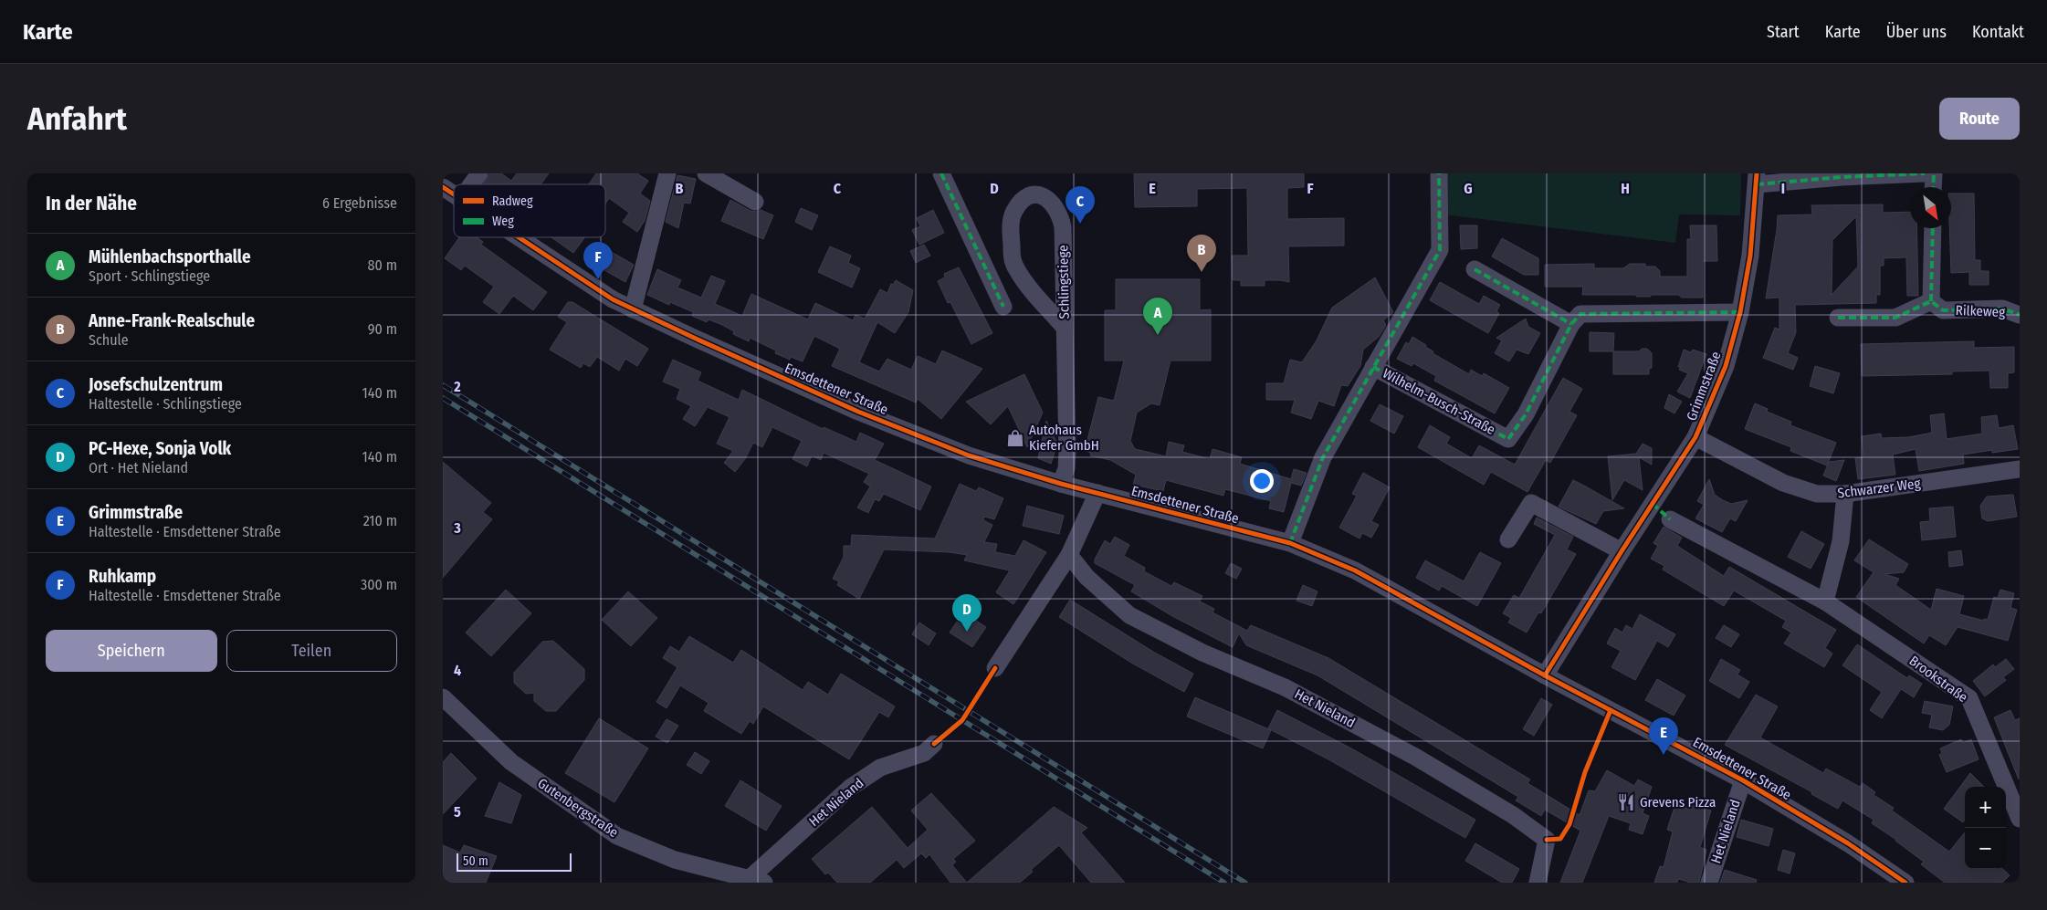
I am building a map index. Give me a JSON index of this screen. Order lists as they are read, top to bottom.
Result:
{
  "streets": {
    "street": [
      "Schlingstiege",
      "Rilkeweg",
      "Grimmstraße",
      "Emsdettener Straße",
      "Wilhelm-Busch-Straße",
      "Schwarzer Weg",
      "Brookstraße",
      "Het Nieland",
      "Gutenbergstraße"
    ]
  },
  "crossings": [
    ["Schlingstiege", "Emsdettener Straße"],
    ["Grimmstraße", "Emsdettener Straße"],
    ["Grimmstraße", "Schwarzer Weg"],
    ["Emsdettener Straße", "Wilhelm-Busch-Straße"],
    ["Emsdettener Straße", "Het Nieland"],
    ["Het Nieland", "Gutenbergstraße"]
  ],
  "places": {
    "shop": ["Autohaus Kiefer GmbH"],
    "restaurant": ["Grevens Pizza"]
  },
  "legend": ["Radweg", "Weg"],
  "scale_bar": "50 m",
  "north": "bottom right",
  "page": {
    "header": "Karte",
    "nav": [
      "Start",
      "Karte",
      "Über uns",
      "Kontakt"
    ],
    "buttons": [
      "Route",
      ["Speichern", "Teilen"]
    ],
    "title": "Anfahrt",
    "heading": ["In der Nähe", "6 Ergebnisse"],
    "pins": [
      "C",
      "B",
      "F",
      "A",
      "D",
      "E"
    ],
    "list": [
      {
        "mark": "A",
        "name": "Mühlenbachsporthalle",
        "note": "Sport · Schlingstiege",
        "value": "80 m"
      },
      {
        "mark": "B",
        "name": "Anne-Frank-Realschule",
        "note": "Schule",
        "value": "90 m"
      },
      {
        "mark": "C",
        "name": "Josefschulzentrum",
        "note": "Haltestelle · Schlingstiege",
        "value": "140 m"
      },
      {
        "mark": "D",
        "name": "PC-Hexe, Sonja Volk",
        "note": "Ort · Het Nieland",
        "value": "140 m"
      },
      {
        "mark": "E",
        "name": "Grimmstraße",
        "note": "Haltestelle · Emsdettener Straße",
        "value": "210 m"
      },
      {
        "mark": "F",
        "name": "Ruhkamp",
        "note": "Haltestelle · Emsdettener Straße",
        "value": "300 m"
      }
    ],
    "map_buttons": ["+", "−"],
    "scale": "50 m"
  },
  "grid": {
    "columns": [
      "B",
      "C",
      "D",
      "E",
      "F",
      "G",
      "H",
      "I"
    ],
    "rows": [
      "2",
      "3",
      "4",
      "5"
    ]
  }
}
